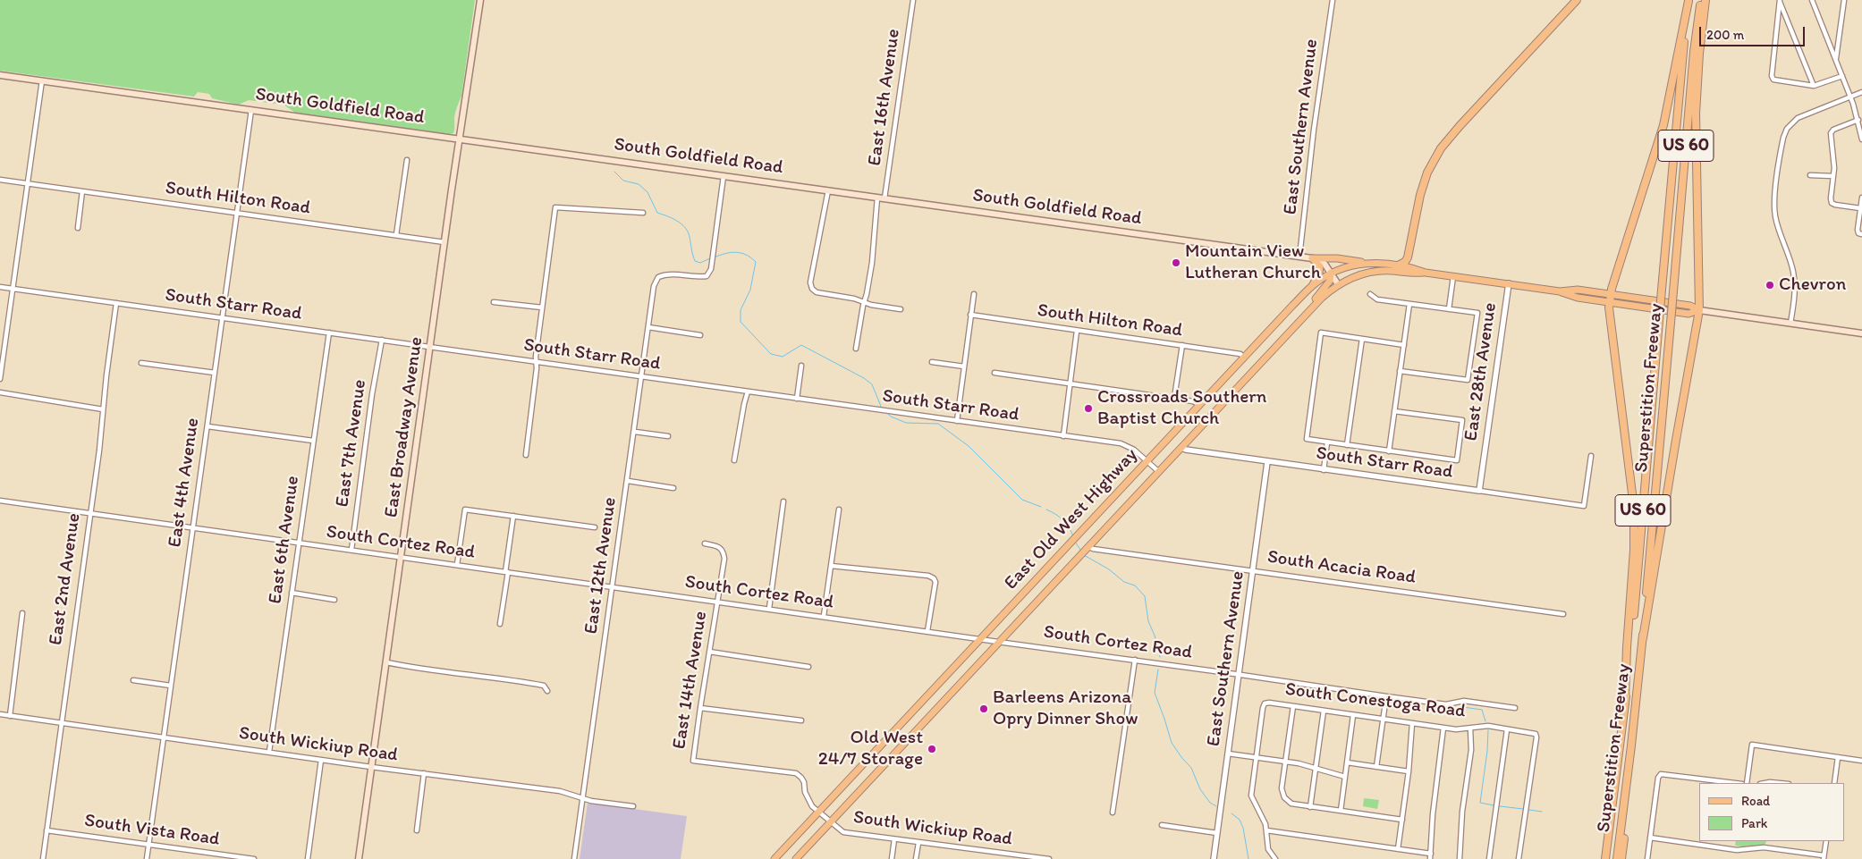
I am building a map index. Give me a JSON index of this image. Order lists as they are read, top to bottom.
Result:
{
  "streets": {
    "highway": ["US 60", "Superstition Freeway"],
    "main road": ["South Goldfield Road", "East Broadway Avenue", "East Old West Highway"],
    "street": [
      "East 16th Avenue",
      "East Southern Avenue",
      "South Hilton Road",
      "South Starr Road",
      "East 28th Avenue",
      "East 7th Avenue",
      "East 4th Avenue",
      "East 6th Avenue",
      "South Cortez Road",
      "East 12th Avenue",
      "South Acacia Road",
      "East 2nd Avenue",
      "East 14th Avenue",
      "South Conestoga Road",
      "South Wickiup Road",
      "South Vista Road"
    ]
  },
  "crossings": [
    ["East 16th Avenue", "South Goldfield Road"],
    ["South Goldfield Road", "East Southern Avenue"],
    ["South Goldfield Road", "East Broadway Avenue"],
    ["South Goldfield Road", "East 4th Avenue"],
    ["South Goldfield Road", "East Old West Highway"],
    ["South Goldfield Road", "East 12th Avenue"],
    ["East Southern Avenue", "South Starr Road"],
    ["East Southern Avenue", "South Cortez Road"],
    ["East Southern Avenue", "South Acacia Road"],
    ["South Hilton Road", "East Broadway Avenue"],
    ["South Hilton Road", "East 4th Avenue"],
    ["South Hilton Road", "East Old West Highway"],
    ["South Starr Road", "East 28th Avenue"],
    ["South Starr Road", "East Broadway Avenue"],
    ["South Starr Road", "East 7th Avenue"],
    ["South Starr Road", "East 4th Avenue"],
    ["South Starr Road", "East Old West Highway"],
    ["South Starr Road", "East 6th Avenue"],
    ["South Starr Road", "East 12th Avenue"],
    ["South Starr Road", "East 2nd Avenue"],
    ["East Broadway Avenue", "South Cortez Road"],
    ["East Broadway Avenue", "South Wickiup Road"],
    ["East 7th Avenue", "South Cortez Road"],
    ["East 4th Avenue", "South Cortez Road"],
    ["East 4th Avenue", "South Wickiup Road"],
    ["East 4th Avenue", "South Vista Road"],
    ["East Old West Highway", "South Cortez Road"],
    ["East Old West Highway", "South Acacia Road"],
    ["East Old West Highway", "South Wickiup Road"],
    ["East 6th Avenue", "South Cortez Road"],
    ["East 6th Avenue", "South Wickiup Road"],
    ["South Cortez Road", "East 12th Avenue"],
    ["South Cortez Road", "East 2nd Avenue"],
    ["South Cortez Road", "East 14th Avenue"],
    ["East 12th Avenue", "South Wickiup Road"],
    ["East 2nd Avenue", "South Wickiup Road"],
    ["East 2nd Avenue", "South Vista Road"],
    ["East 14th Avenue", "South Wickiup Road"]
  ],
  "places": [
    "Mountain View Lutheran Church",
    "Chevron",
    "Crossroads Southern Baptist Church",
    "Barleens Arizona Opry Dinner Show",
    "Old West 24/7 Storage"
  ],
  "legend": ["Road", "Park"],
  "scale_bar": "200 m"
}
